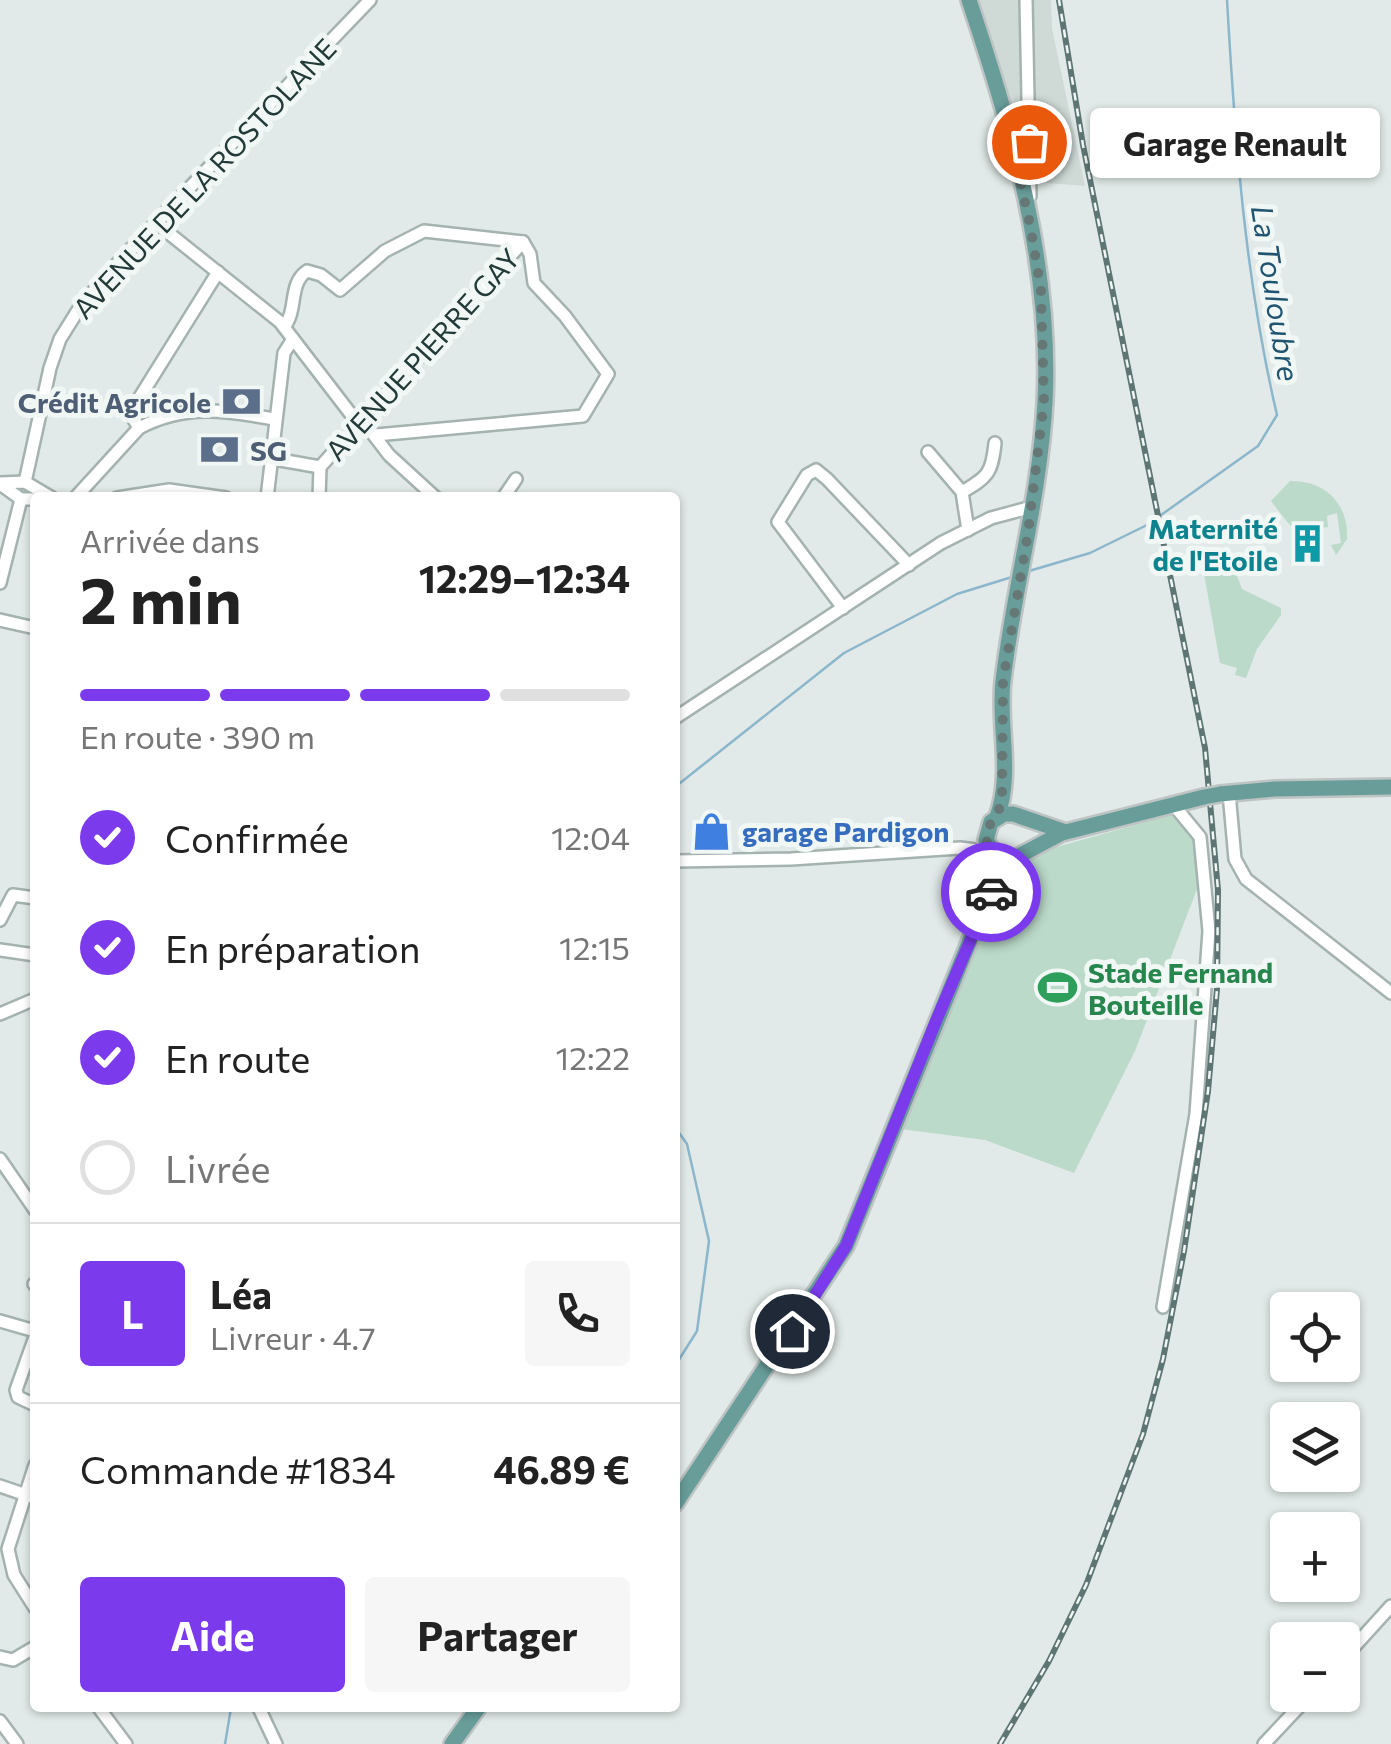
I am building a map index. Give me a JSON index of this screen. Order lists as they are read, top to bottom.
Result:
{
  "streets": {
    "street": ["AVENUE DE LA ROSTOLANE", "AVENUE PIERRE GAY"]
  },
  "water": ["La Touloubre"],
  "places": {
    "other": ["Garage Renault"],
    "bank": ["Crédit Agricole", "SG"],
    "building": ["Maternité de l'Etoile"],
    "shop": ["garage Pardigon"],
    "sports": ["Stade Fernand Bouteille"]
  },
  "page": {
    "bubble": "Garage Renault",
    "heading": ["2 min", "Arrivée dans", "12:29–12:34"],
    "panel": [
      "Léa",
      "Livreur · 4.7",
      "Commande #1834",
      "46.89 €"
    ],
    "bar": "En route · 390 m",
    "list": [
      ["Confirmée", "12:04"],
      ["En préparation", "12:15"],
      ["En route", "12:22"],
      "Livrée"
    ],
    "round": "L",
    "map_buttons": ["+", "−"],
    "buttons": ["Aide", "Partager"]
  }
}
